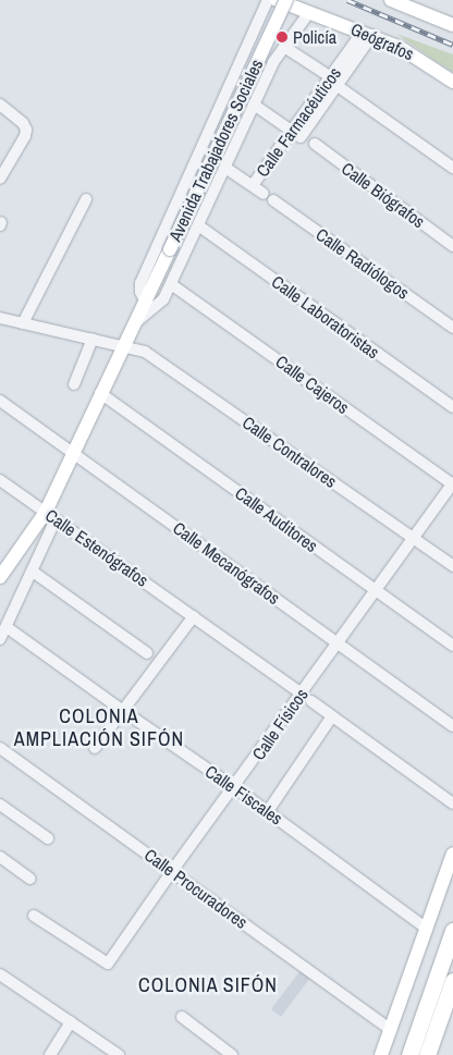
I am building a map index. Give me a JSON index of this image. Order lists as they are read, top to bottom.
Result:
{
  "streets": {
    "main road": ["Geógrafos", "Avenida Trabajadores Sociales"],
    "street": [
      "Calle Farmacéuticos",
      "Calle Biógrafos",
      "Calle Radiólogos",
      "Calle Laboratoristas",
      "Calle Cajeros",
      "Calle Contralores",
      "Calle Auditores",
      "Calle Estenógrafos",
      "Calle Mecanógrafos",
      "Calle Físicos",
      "Calle Fiscales",
      "Calle Procuradores"
    ]
  },
  "crossings": [
    ["Geógrafos", "Calle Farmacéuticos"],
    ["Geógrafos", "Avenida Trabajadores Sociales"],
    ["Calle Farmacéuticos", "Calle Radiólogos"],
    ["Avenida Trabajadores Sociales", "Calle Radiólogos"],
    ["Avenida Trabajadores Sociales", "Calle Laboratoristas"],
    ["Avenida Trabajadores Sociales", "Calle Cajeros"],
    ["Avenida Trabajadores Sociales", "Calle Contralores"],
    ["Avenida Trabajadores Sociales", "Calle Auditores"],
    ["Avenida Trabajadores Sociales", "Calle Estenógrafos"],
    ["Avenida Trabajadores Sociales", "Calle Mecanógrafos"],
    ["Calle Cajeros", "Calle Físicos"],
    ["Calle Contralores", "Calle Físicos"],
    ["Calle Auditores", "Calle Físicos"],
    ["Calle Estenógrafos", "Calle Físicos"],
    ["Calle Mecanógrafos", "Calle Físicos"],
    ["Calle Físicos", "Calle Fiscales"],
    ["Calle Físicos", "Calle Procuradores"]
  ],
  "districts": ["COLONIA AMPLIACIÓN SIFÓN", "COLONIA SIFÓN"],
  "places": ["Policía"]
}
